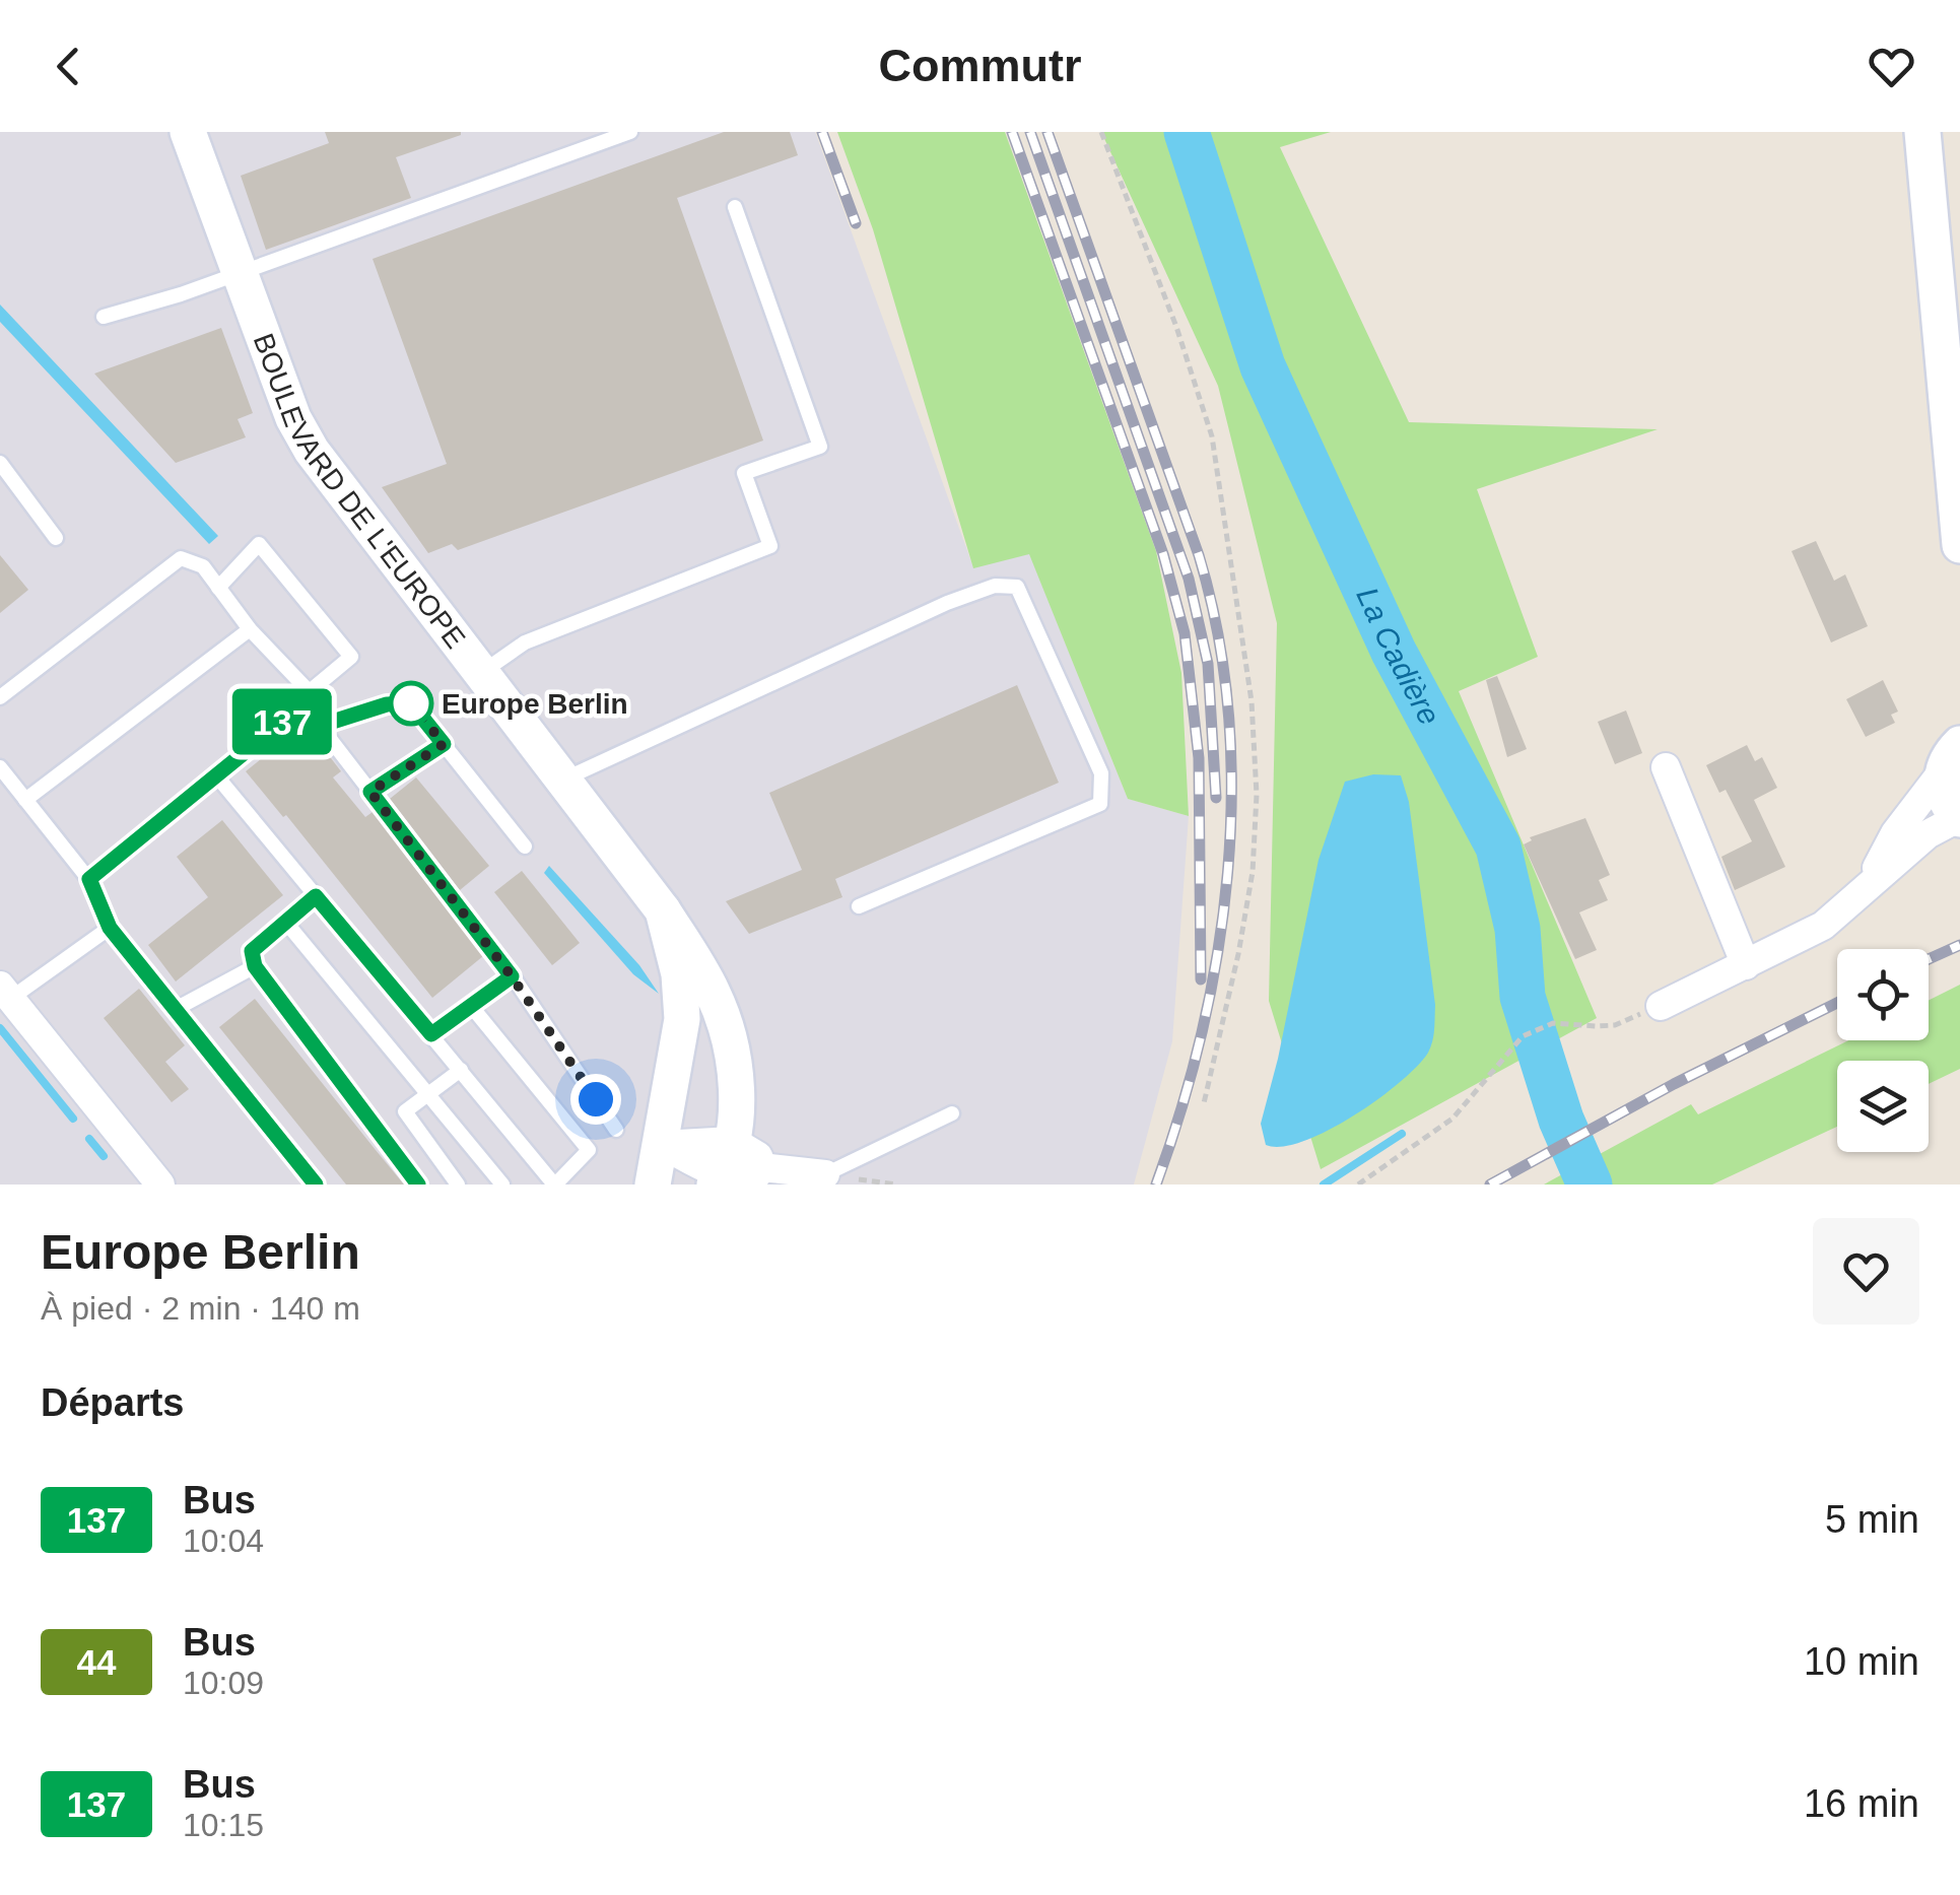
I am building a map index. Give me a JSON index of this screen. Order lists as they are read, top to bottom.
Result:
{
  "streets": {
    "street": ["BOULEVARD DE L'EUROPE"]
  },
  "water": ["La Cadière"],
  "places": ["Europe Berlin"],
  "lines": ["bus line 137"],
  "page": {
    "header": "Commutr",
    "on_map": "137",
    "heading": [
      ["Europe Berlin", "À pied · 2 min · 140 m"],
      "Départs"
    ],
    "list": [
      {
        "mark": "137",
        "name": "Bus",
        "note": "10:04",
        "value": "5 min"
      },
      {
        "mark": "44",
        "name": "Bus",
        "note": "10:09",
        "value": "10 min"
      },
      {
        "mark": "137",
        "name": "Bus",
        "note": "10:15",
        "value": "16 min"
      }
    ]
  }
}
